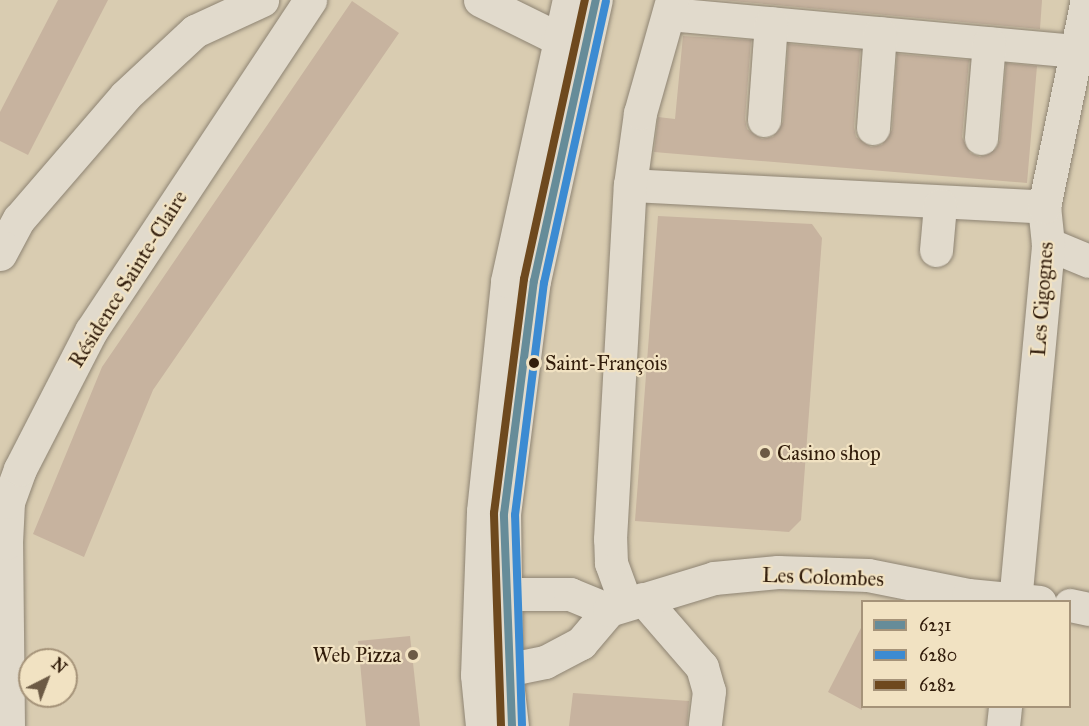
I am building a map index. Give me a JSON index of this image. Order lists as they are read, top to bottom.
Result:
{
  "streets": {
    "street": ["Résidence Sainte-Claire", "Les Cigognes", "Les Colombes"]
  },
  "crossings": [
    ["Les Cigognes", "Les Colombes"]
  ],
  "places": ["Saint-François", "Casino shop", "Web Pizza"],
  "lines": ["transit line 6231", "transit line 6282", "transit line 6280"],
  "legend": ["6231", "6280", "6282"],
  "north": "top right"
}
